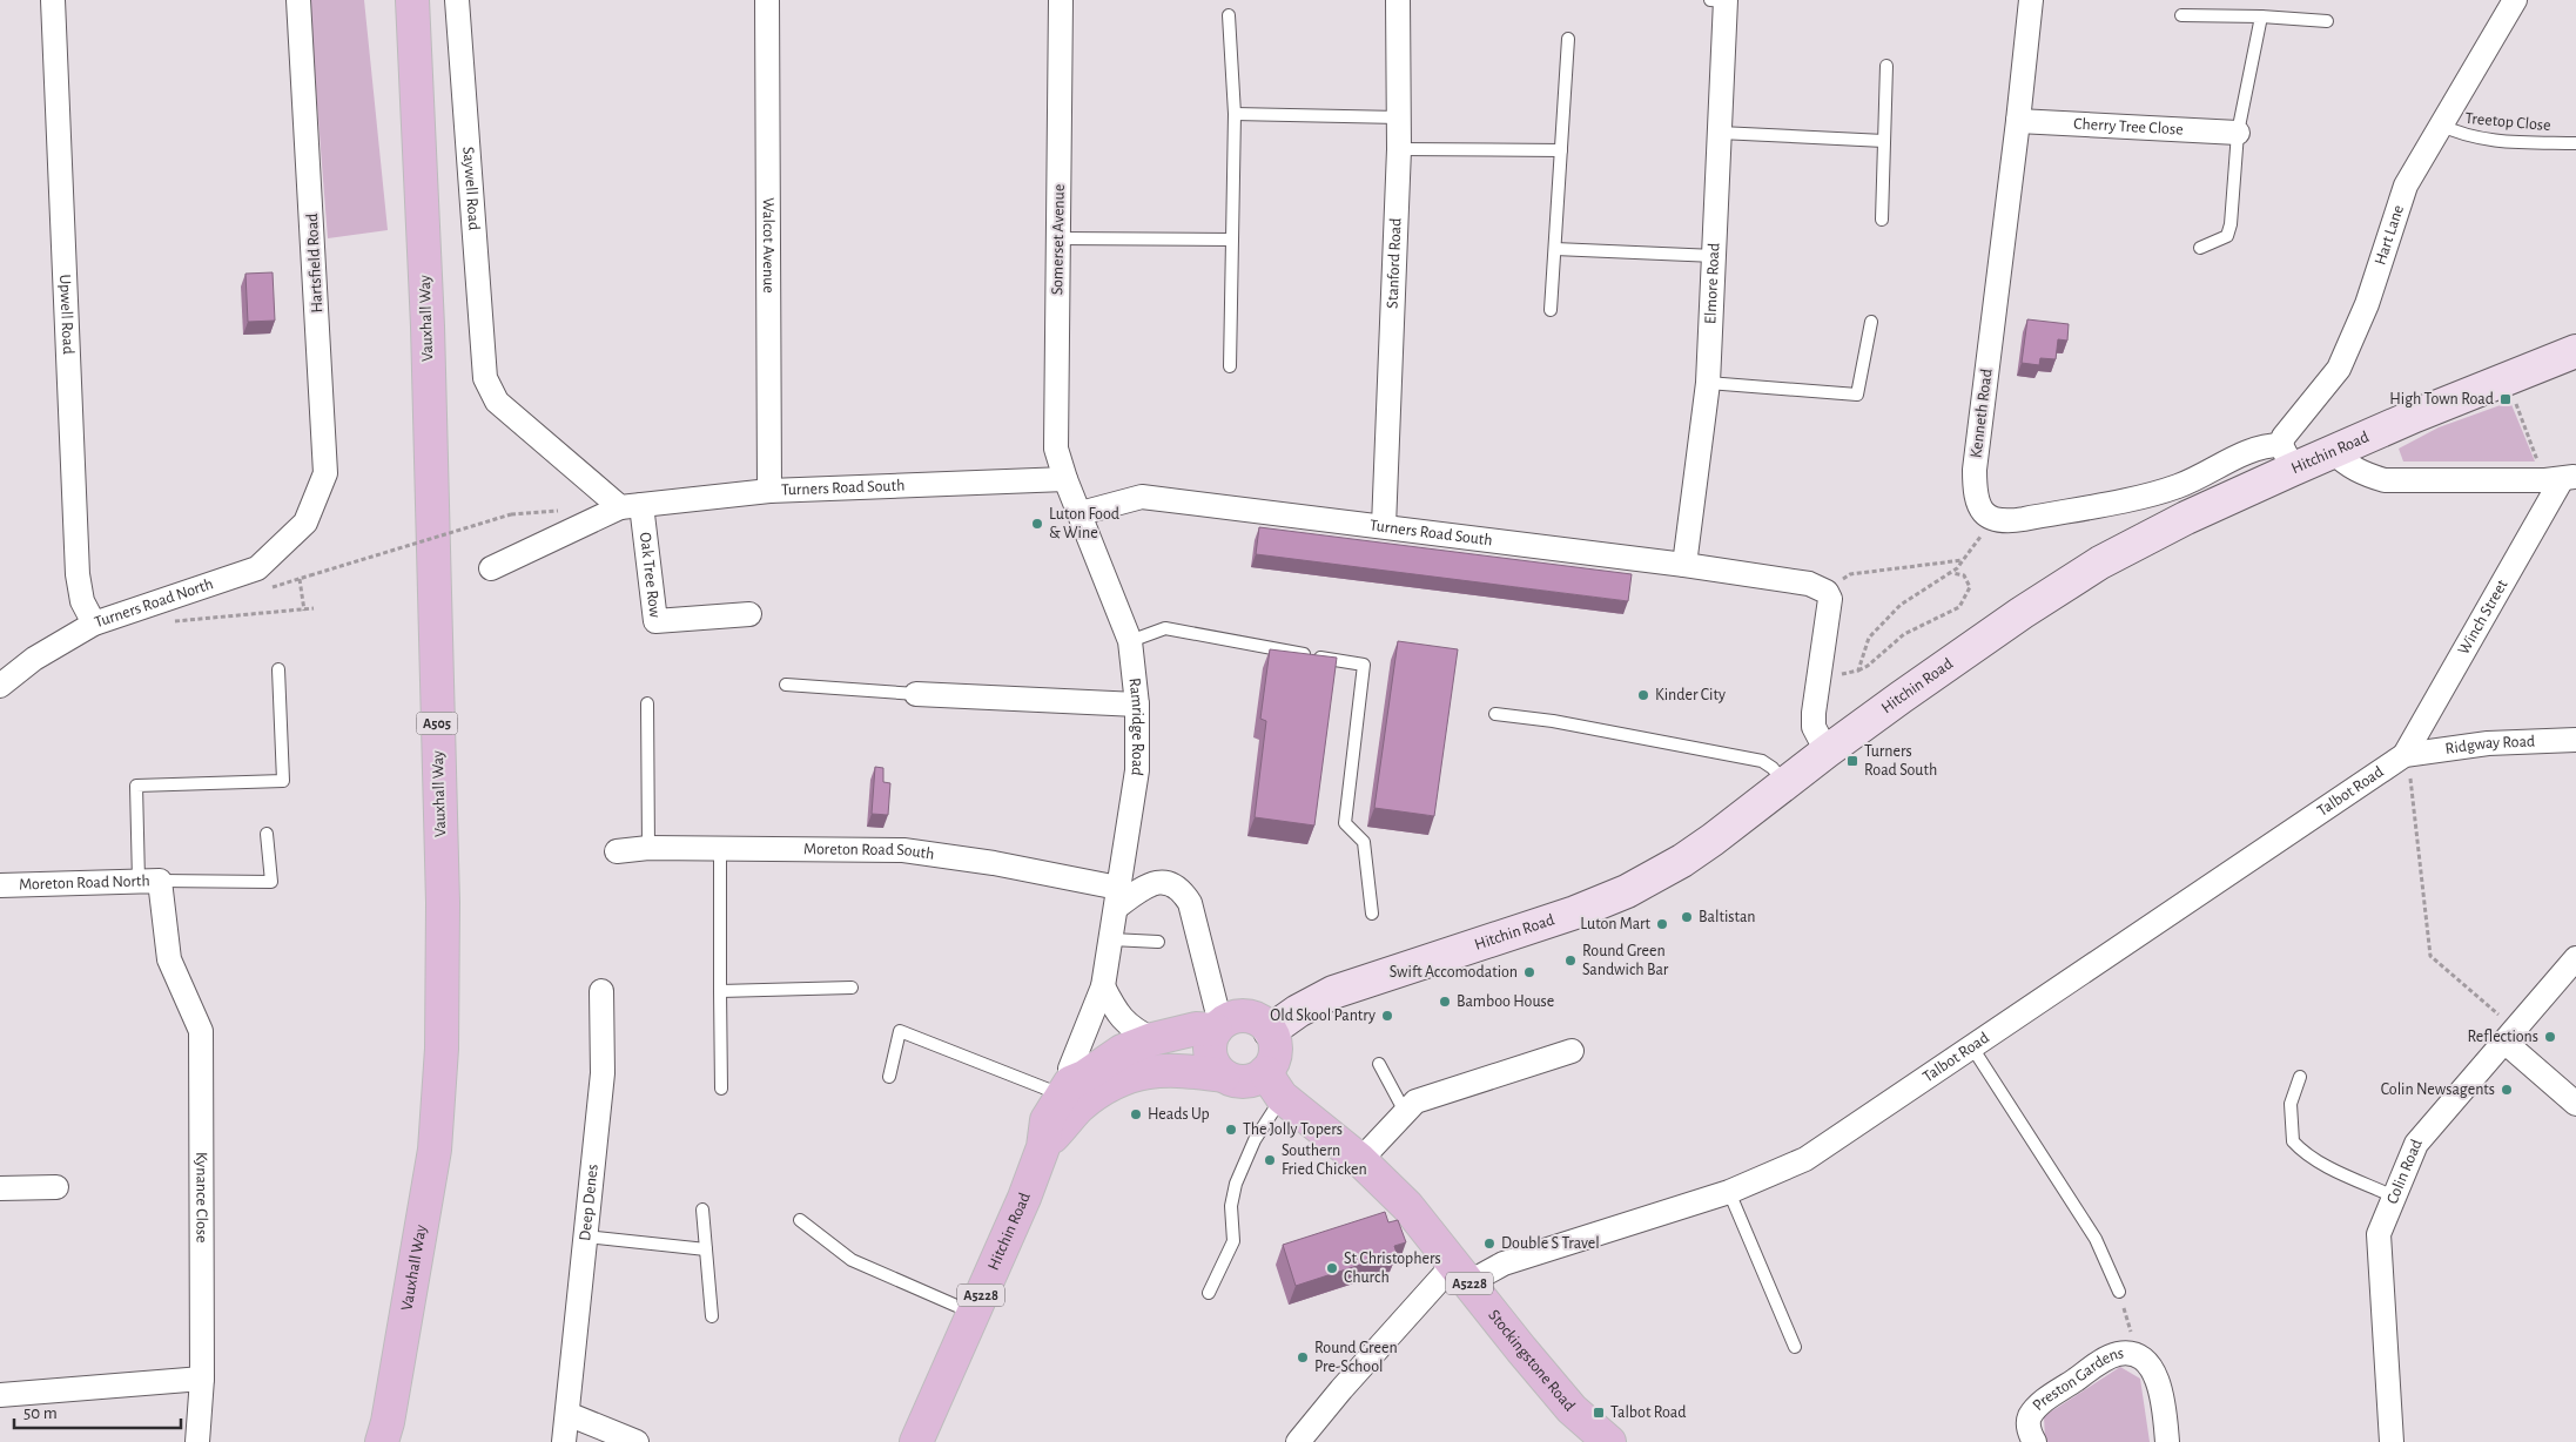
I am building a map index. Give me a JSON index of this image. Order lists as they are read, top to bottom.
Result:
{
  "streets": {
    "main road": [
      "Vauxhall Way",
      "Hitchin Road",
      "A505",
      "A5228",
      "Stockingstone Road"
    ],
    "street": [
      "Cherry Tree Close",
      "Saywell Road",
      "Hart Lane",
      "Somerset Avenue",
      "Walcot Avenue",
      "Hartsfield Road",
      "Stanford Road",
      "Elmore Road",
      "Upwell Road",
      "Kenneth Road",
      "Turners Road South",
      "Oak Tree Row",
      "Turners Road North",
      "Winch Street",
      "Ramridge Road",
      "Ridgway Road",
      "Talbot Road",
      "Moreton Road South",
      "Moreton Road North",
      "Colin Road",
      "Kynance Close",
      "Deep Denes",
      "Preston Gardens"
    ],
    "lane": ["Treetop Close"]
  },
  "crossings": [
    ["Treetop Close", "Hart Lane"],
    ["Cherry Tree Close", "Kenneth Road"],
    ["Saywell Road", "Turners Road South"],
    ["Saywell Road", "Oak Tree Row"],
    ["Hart Lane", "Hitchin Road"],
    ["Somerset Avenue", "Turners Road South"],
    ["Somerset Avenue", "Ramridge Road"],
    ["Walcot Avenue", "Turners Road South"],
    ["Hartsfield Road", "Turners Road North"],
    ["Stanford Road", "Turners Road South"],
    ["Elmore Road", "Turners Road South"],
    ["Upwell Road", "Turners Road North"],
    ["Hitchin Road", "Ramridge Road"],
    ["Hitchin Road", "Stockingstone Road"],
    ["Turners Road South", "Oak Tree Row"],
    ["Turners Road South", "Ramridge Road"],
    ["Winch Street", "Ridgway Road"],
    ["Winch Street", "Talbot Road"],
    ["Ramridge Road", "Moreton Road South"],
    ["Ridgway Road", "Talbot Road"],
    ["Talbot Road", "Stockingstone Road"],
    ["Moreton Road North", "Kynance Close"]
  ],
  "places": {
    "transit": ["High Town Road", "Turners Road South", "Talbot Road"],
    "other": [
      "Luton Food & Wine",
      "Kinder City",
      "Baltistan",
      "Luton Mart",
      "Round Green Sandwich Bar",
      "Swift Accomodation",
      "Bamboo House",
      "Old Skool Pantry",
      "Reflections",
      "Colin Newsagents",
      "Heads Up",
      "The Jolly Topers",
      "Southern Fried Chicken",
      "Double S Travel",
      "St Christophers Church",
      "Round Green Pre-School"
    ]
  },
  "scale_bar": "50 m"
}
